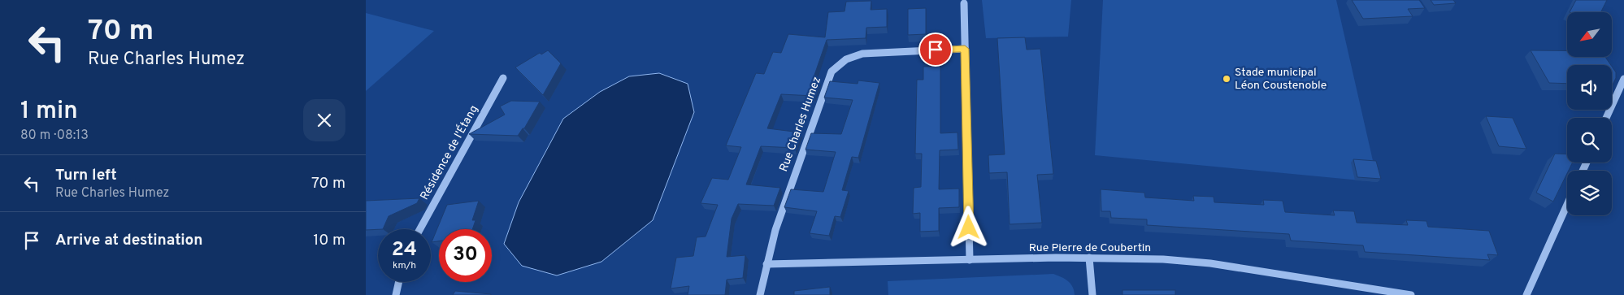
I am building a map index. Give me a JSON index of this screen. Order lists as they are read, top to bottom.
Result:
{
  "streets": {
    "street": ["Rue Charles Humez", "Résidence de l'Étang", "Rue Pierre de Coubertin"]
  },
  "crossings": [
    ["Rue Charles Humez", "Rue Pierre de Coubertin"]
  ],
  "places": ["Stade municipal Léon Coustenoble"],
  "north": "bottom left",
  "page": {
    "turn": ["70 m", "Rue Charles Humez"],
    "heading": ["1 min", "80 m · 08:13"],
    "list": [
      {
        "name": "Turn left",
        "note": "Rue Charles Humez",
        "value": "70 m"
      },
      {
        "name": "Arrive at destination",
        "value": "10 m"
      }
    ],
    "speed": "24 km/h",
    "limit": "30"
  }
}
